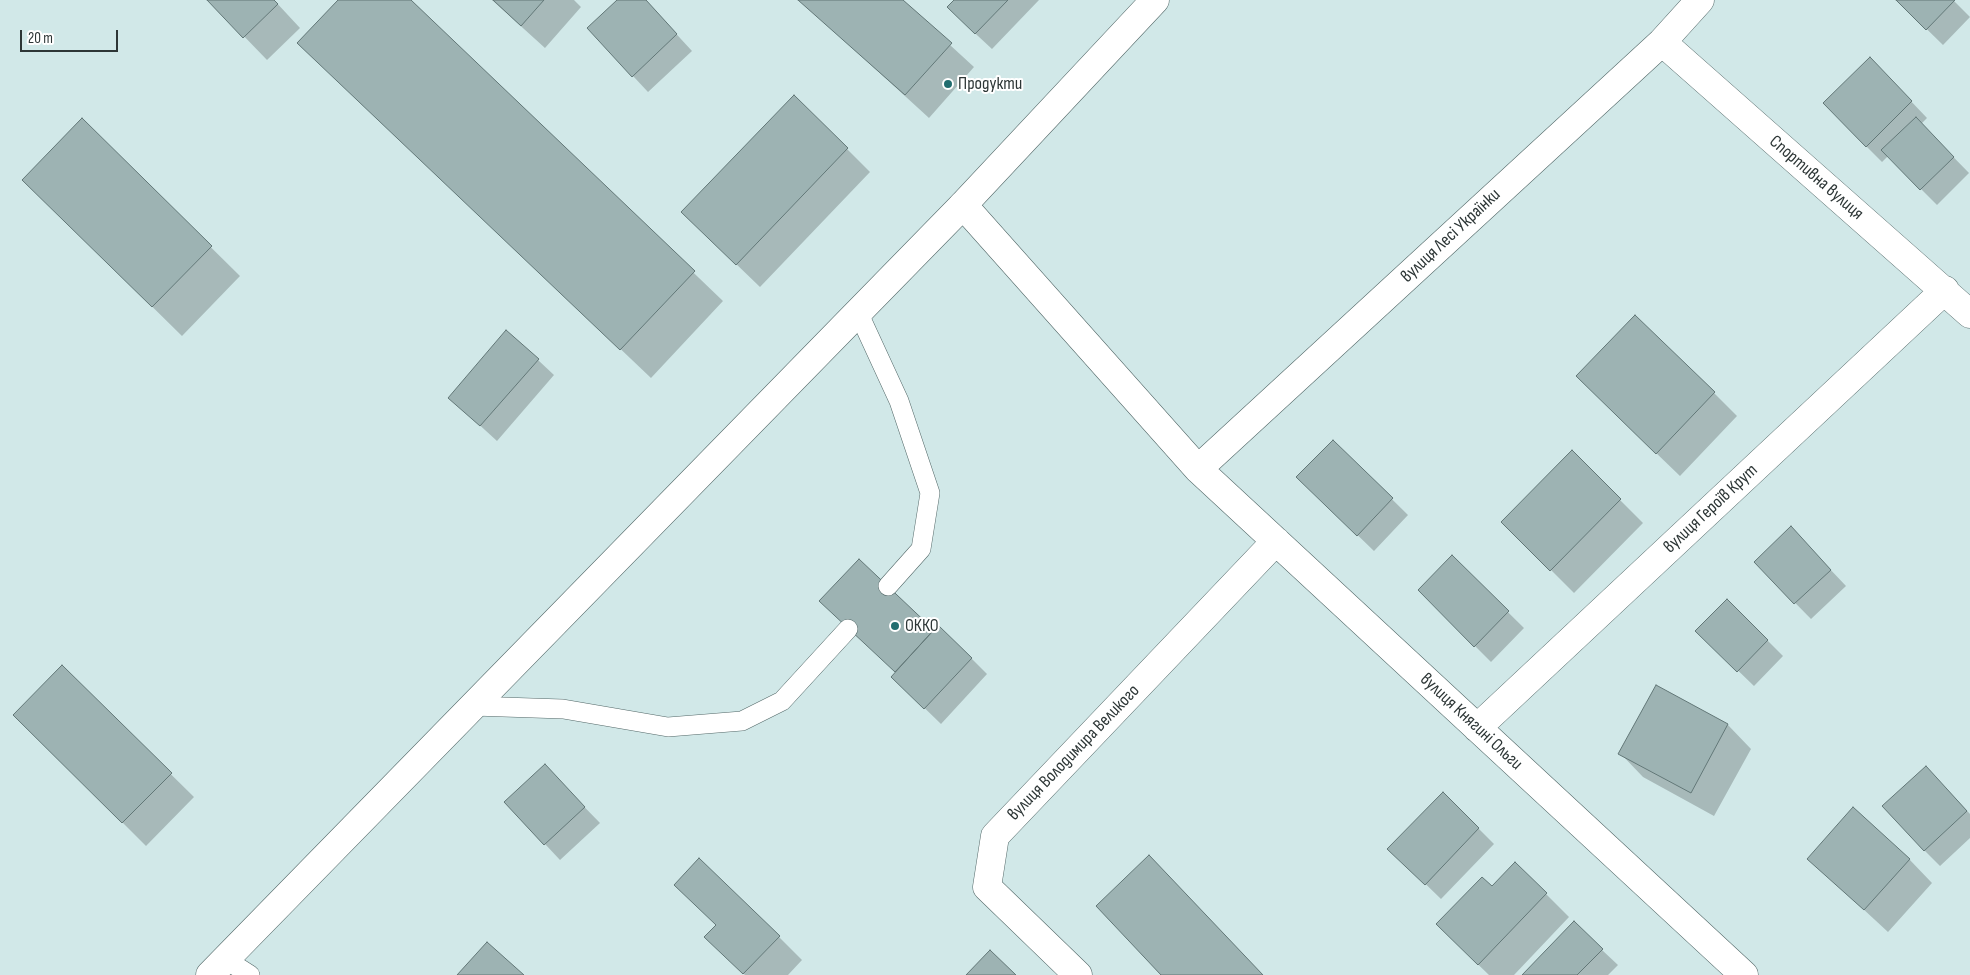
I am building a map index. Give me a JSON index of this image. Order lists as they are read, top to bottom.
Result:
{
  "streets": {
    "street": [
      "Спортивна вулиця",
      "вулиця Лесі Українки",
      "вулиця Героїв Крут",
      "вулиця Княгині Ольги",
      "вулиця Володимира Великого"
    ]
  },
  "crossings": [
    ["Спортивна вулиця", "вулиця Лесі Українки"],
    ["Спортивна вулиця", "вулиця Героїв Крут"],
    ["вулиця Лесі Українки", "вулиця Княгині Ольги"],
    ["вулиця Героїв Крут", "вулиця Княгині Ольги"],
    ["вулиця Княгині Ольги", "вулиця Володимира Великого"]
  ],
  "places": ["Продукти", "ОККО"],
  "scale_bar": "20 m"
}
